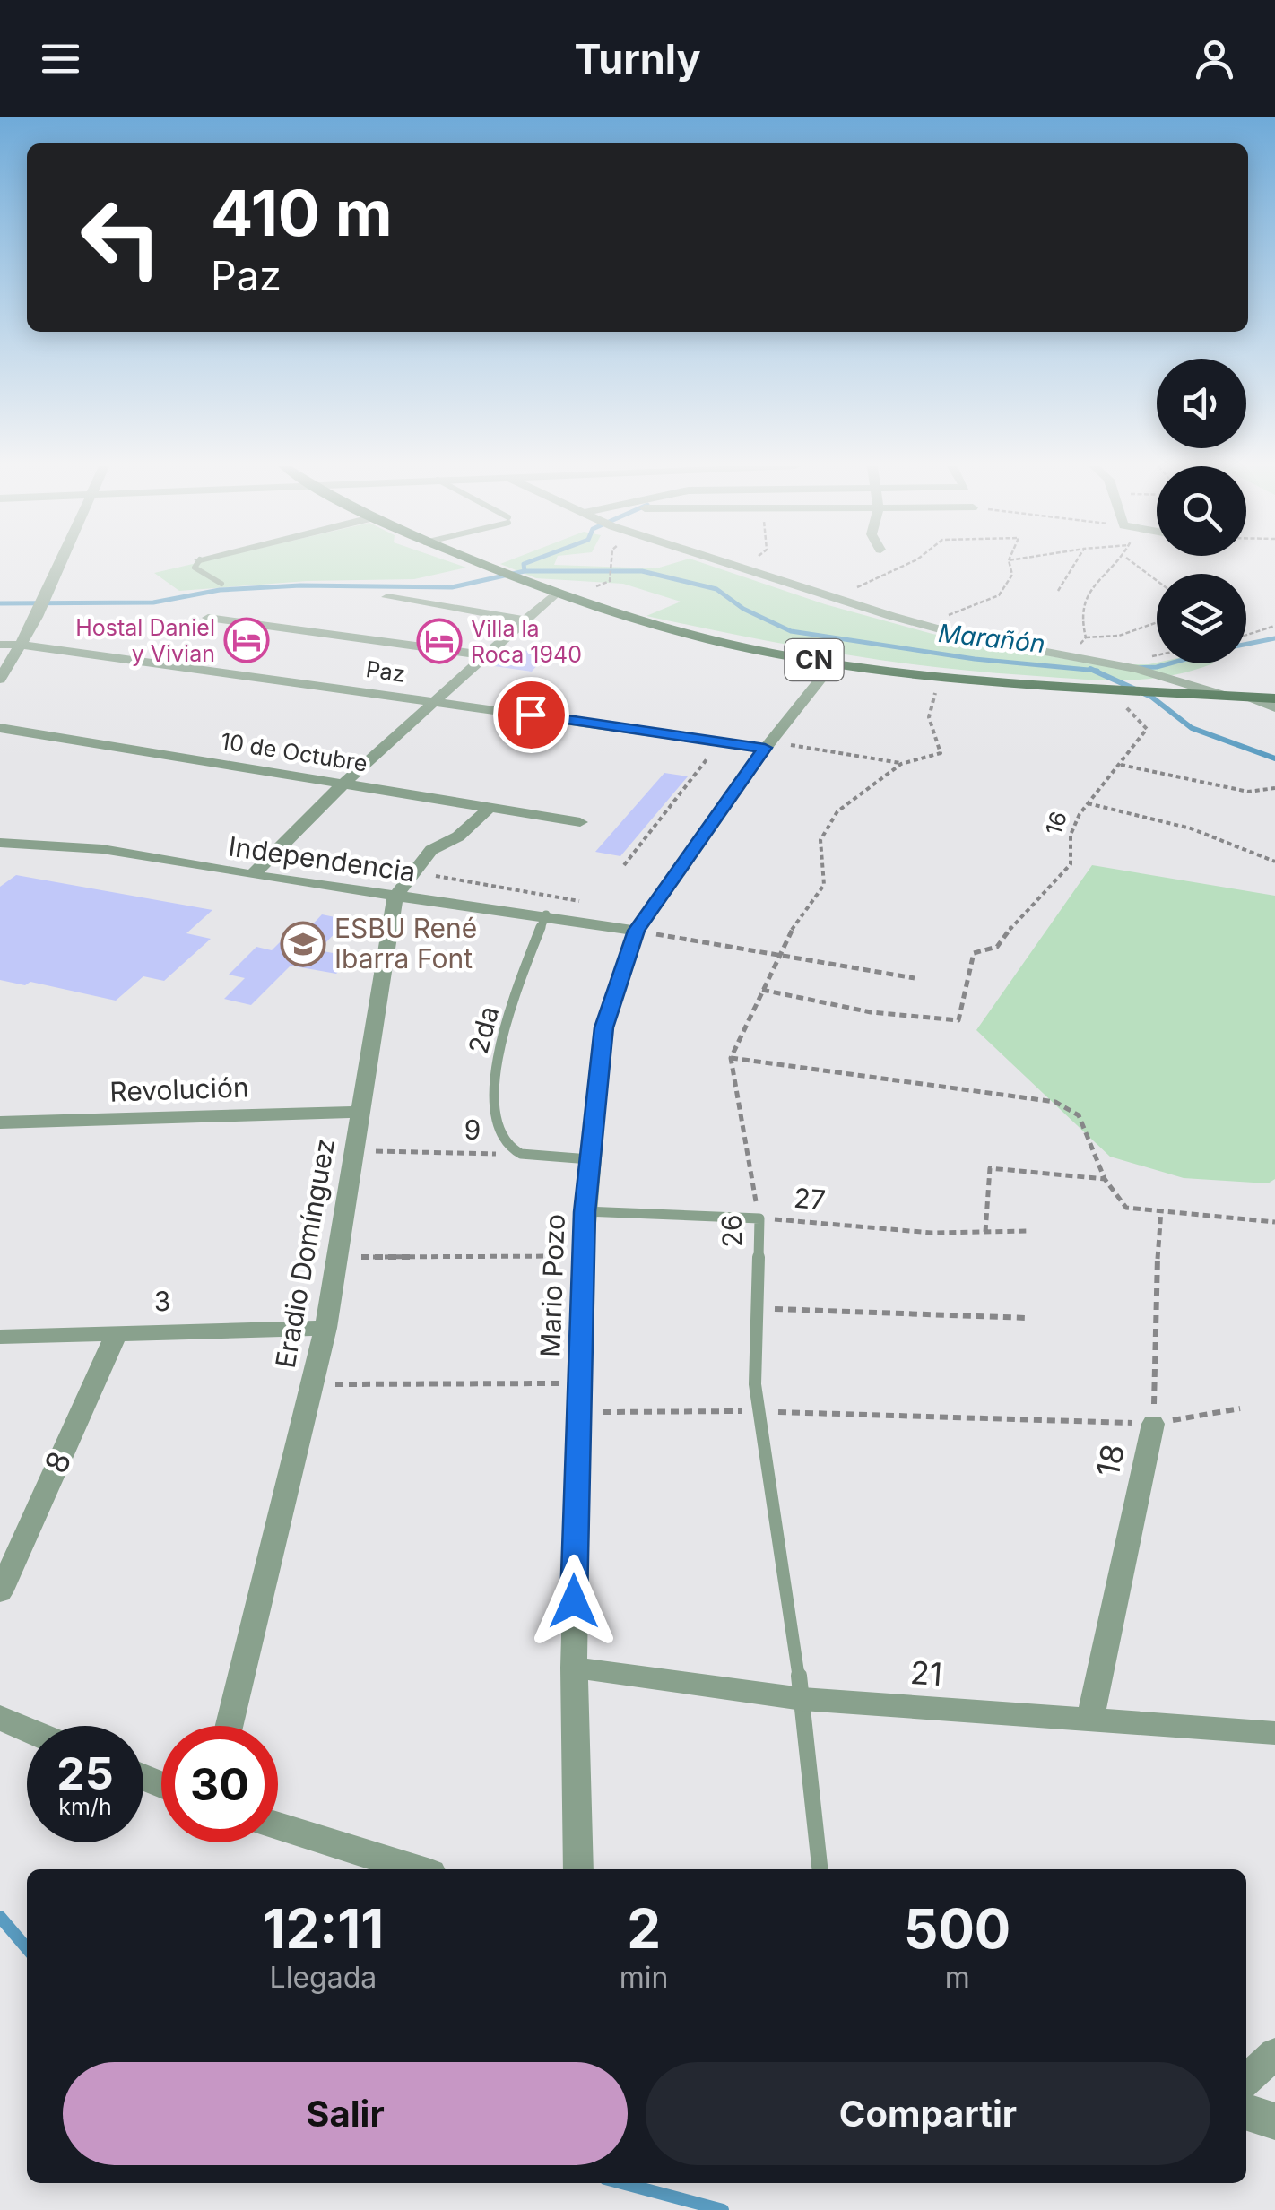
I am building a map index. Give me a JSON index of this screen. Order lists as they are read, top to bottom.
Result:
{
  "streets": {
    "main road": ["CN"],
    "street": [
      "Paz",
      "10 de Octubre",
      "Independencia",
      "Revolución",
      "Eradio Domínguez",
      "Mario Pozo",
      "3",
      "18",
      "8",
      "21"
    ],
    "lane": ["2da", "27", "26"],
    "path": ["16", "9"]
  },
  "crossings": [
    ["CN", "16"],
    ["CN", "Mario Pozo"],
    ["Paz", "Mario Pozo"],
    ["10 de Octubre", "Eradio Domínguez"],
    ["Independencia", "2da"],
    ["Independencia", "Eradio Domínguez"],
    ["Independencia", "Mario Pozo"],
    ["2da", "9"],
    ["Revolución", "Eradio Domínguez"],
    ["9", "Eradio Domínguez"],
    ["27", "26"],
    ["27", "Mario Pozo"],
    ["26", "21"],
    ["Eradio Domínguez", "3"],
    ["Mario Pozo", "21"],
    ["3", "8"],
    ["18", "21"]
  ],
  "water": ["Marañón"],
  "places": {
    "hotel": ["Hostal Daniel y Vivian", "Villa la Roca 1940"],
    "school or university": ["ESBU René Ibarra Font"]
  },
  "page": {
    "header": "Turnly",
    "turn": ["410 m", "Paz"],
    "speed": "25 km/h",
    "limit": "30",
    "eta": [
      "12:11",
      "Llegada",
      "2",
      "min",
      "500",
      "m"
    ],
    "buttons": ["Salir", "Compartir"]
  }
}
